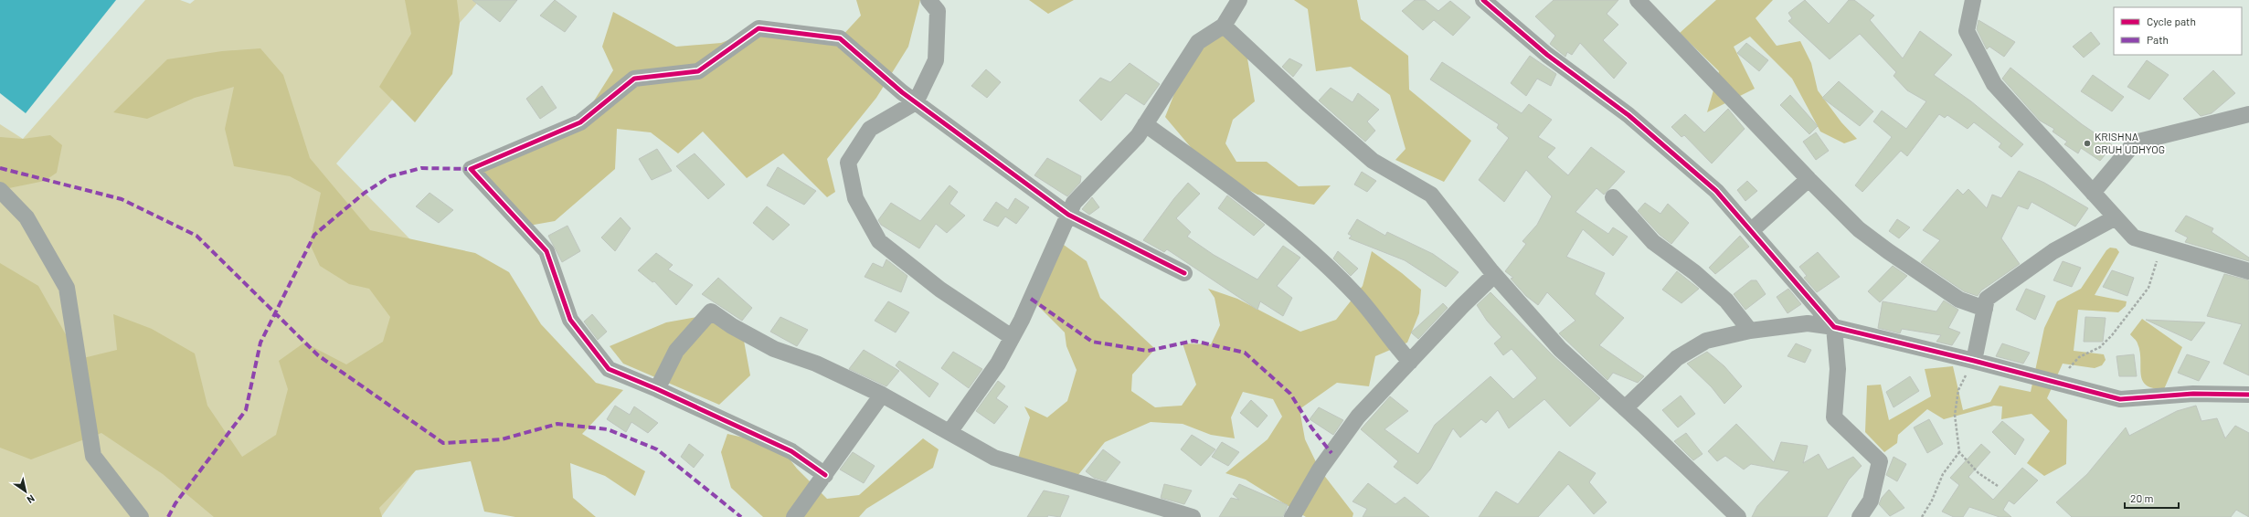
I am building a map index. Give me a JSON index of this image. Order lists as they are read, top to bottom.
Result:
{
  "places": ["KRISHNA GRUH UDHYOG"],
  "legend": ["Cycle path", "Path"],
  "scale_bar": "20 m",
  "north": "bottom right"
}
